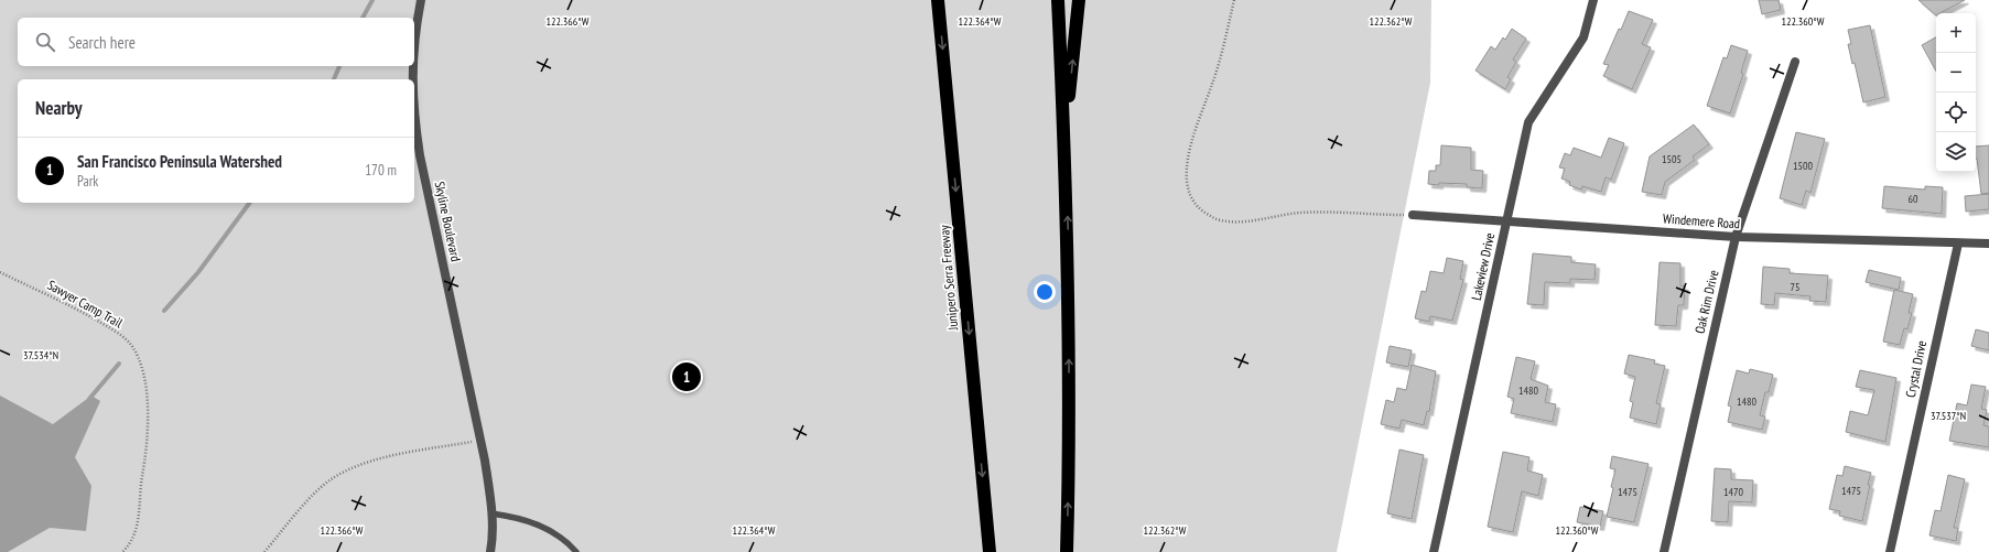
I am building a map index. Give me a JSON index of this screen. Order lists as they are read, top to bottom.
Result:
{
  "streets": {
    "highway": ["Junipero Serra Freeway"],
    "street": [
      "Skyline Boulevard",
      "Windemere Road",
      "Lakeview Drive",
      "Oak Rim Drive",
      "Crystal Drive"
    ],
    "path": ["Sawyer Camp Trail"]
  },
  "crossings": [
    ["Windemere Road", "Lakeview Drive"],
    ["Windemere Road", "Oak Rim Drive"],
    ["Windemere Road", "Crystal Drive"]
  ],
  "house_numbers": [
    "1505",
    "1500",
    "60",
    "75",
    "1480",
    "1480",
    "1475",
    "1475",
    "1470"
  ],
  "page": {
    "map_buttons": ["+", "−"],
    "search": "Search here",
    "heading": "Nearby",
    "list": [
      {
        "mark": "1",
        "name": "San Francisco Peninsula Watershed",
        "note": "Park",
        "value": "170 m"
      }
    ],
    "pins": "1"
  },
  "coordinates": [
    "122.366°W",
    "122.364°W",
    "122.362°W",
    "122.360°W",
    "37.534°N",
    "37.537°N"
  ]
}
